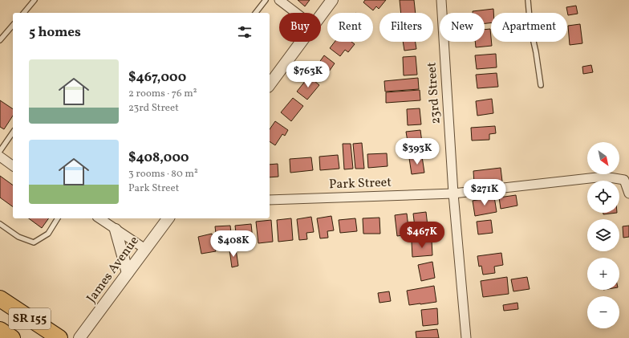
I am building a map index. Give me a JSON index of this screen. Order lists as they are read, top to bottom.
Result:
{
  "streets": {
    "highway": ["SR 155"],
    "street": ["23rd Street", "Park Street", "James Avenue"]
  },
  "crossings": [
    ["23rd Street", "Park Street"]
  ],
  "north": "bottom right",
  "page": {
    "chip": [
      "Buy",
      "Rent",
      "Filters",
      "New",
      "Apartment"
    ],
    "heading": "5 homes",
    "list": [
      {
        "name": "$467,000",
        "note": "2 rooms · 76 m² · 23rd Street"
      },
      {
        "name": "$408,000",
        "note": "3 rooms · 80 m² · Park Street"
      }
    ],
    "price": [
      "$763K",
      "$393K",
      "$271K",
      "$467K",
      "$408K"
    ],
    "map_buttons": ["+", "−"]
  }
}
